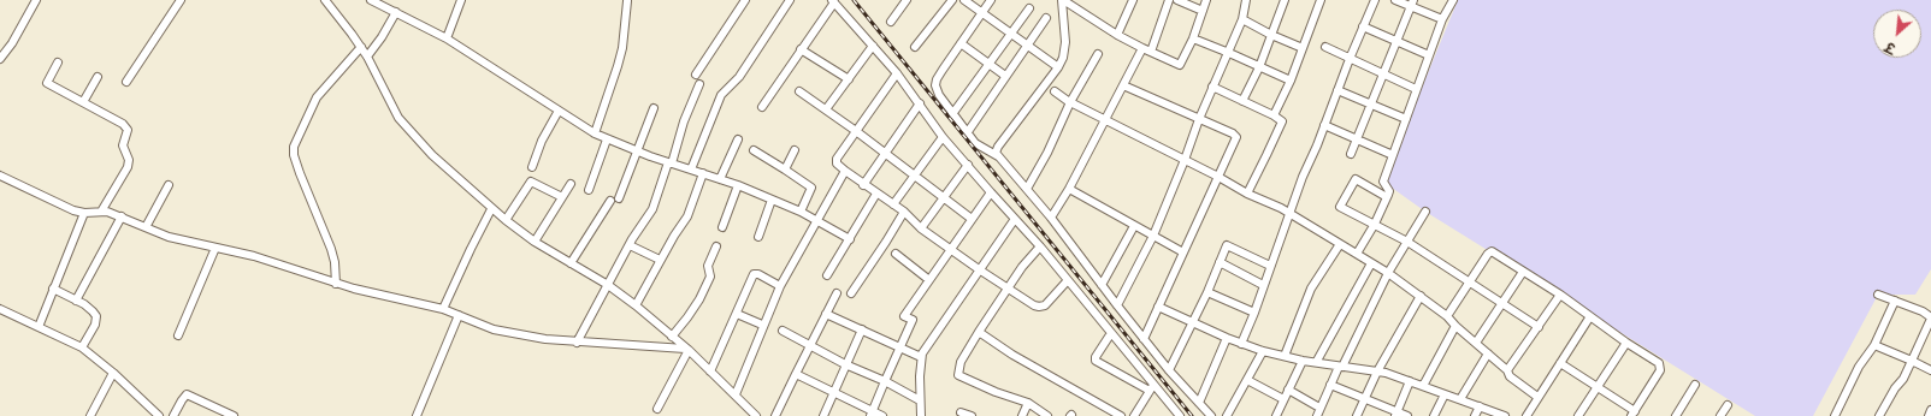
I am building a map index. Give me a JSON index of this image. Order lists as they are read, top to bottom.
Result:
{
  "north": "bottom left"
}
